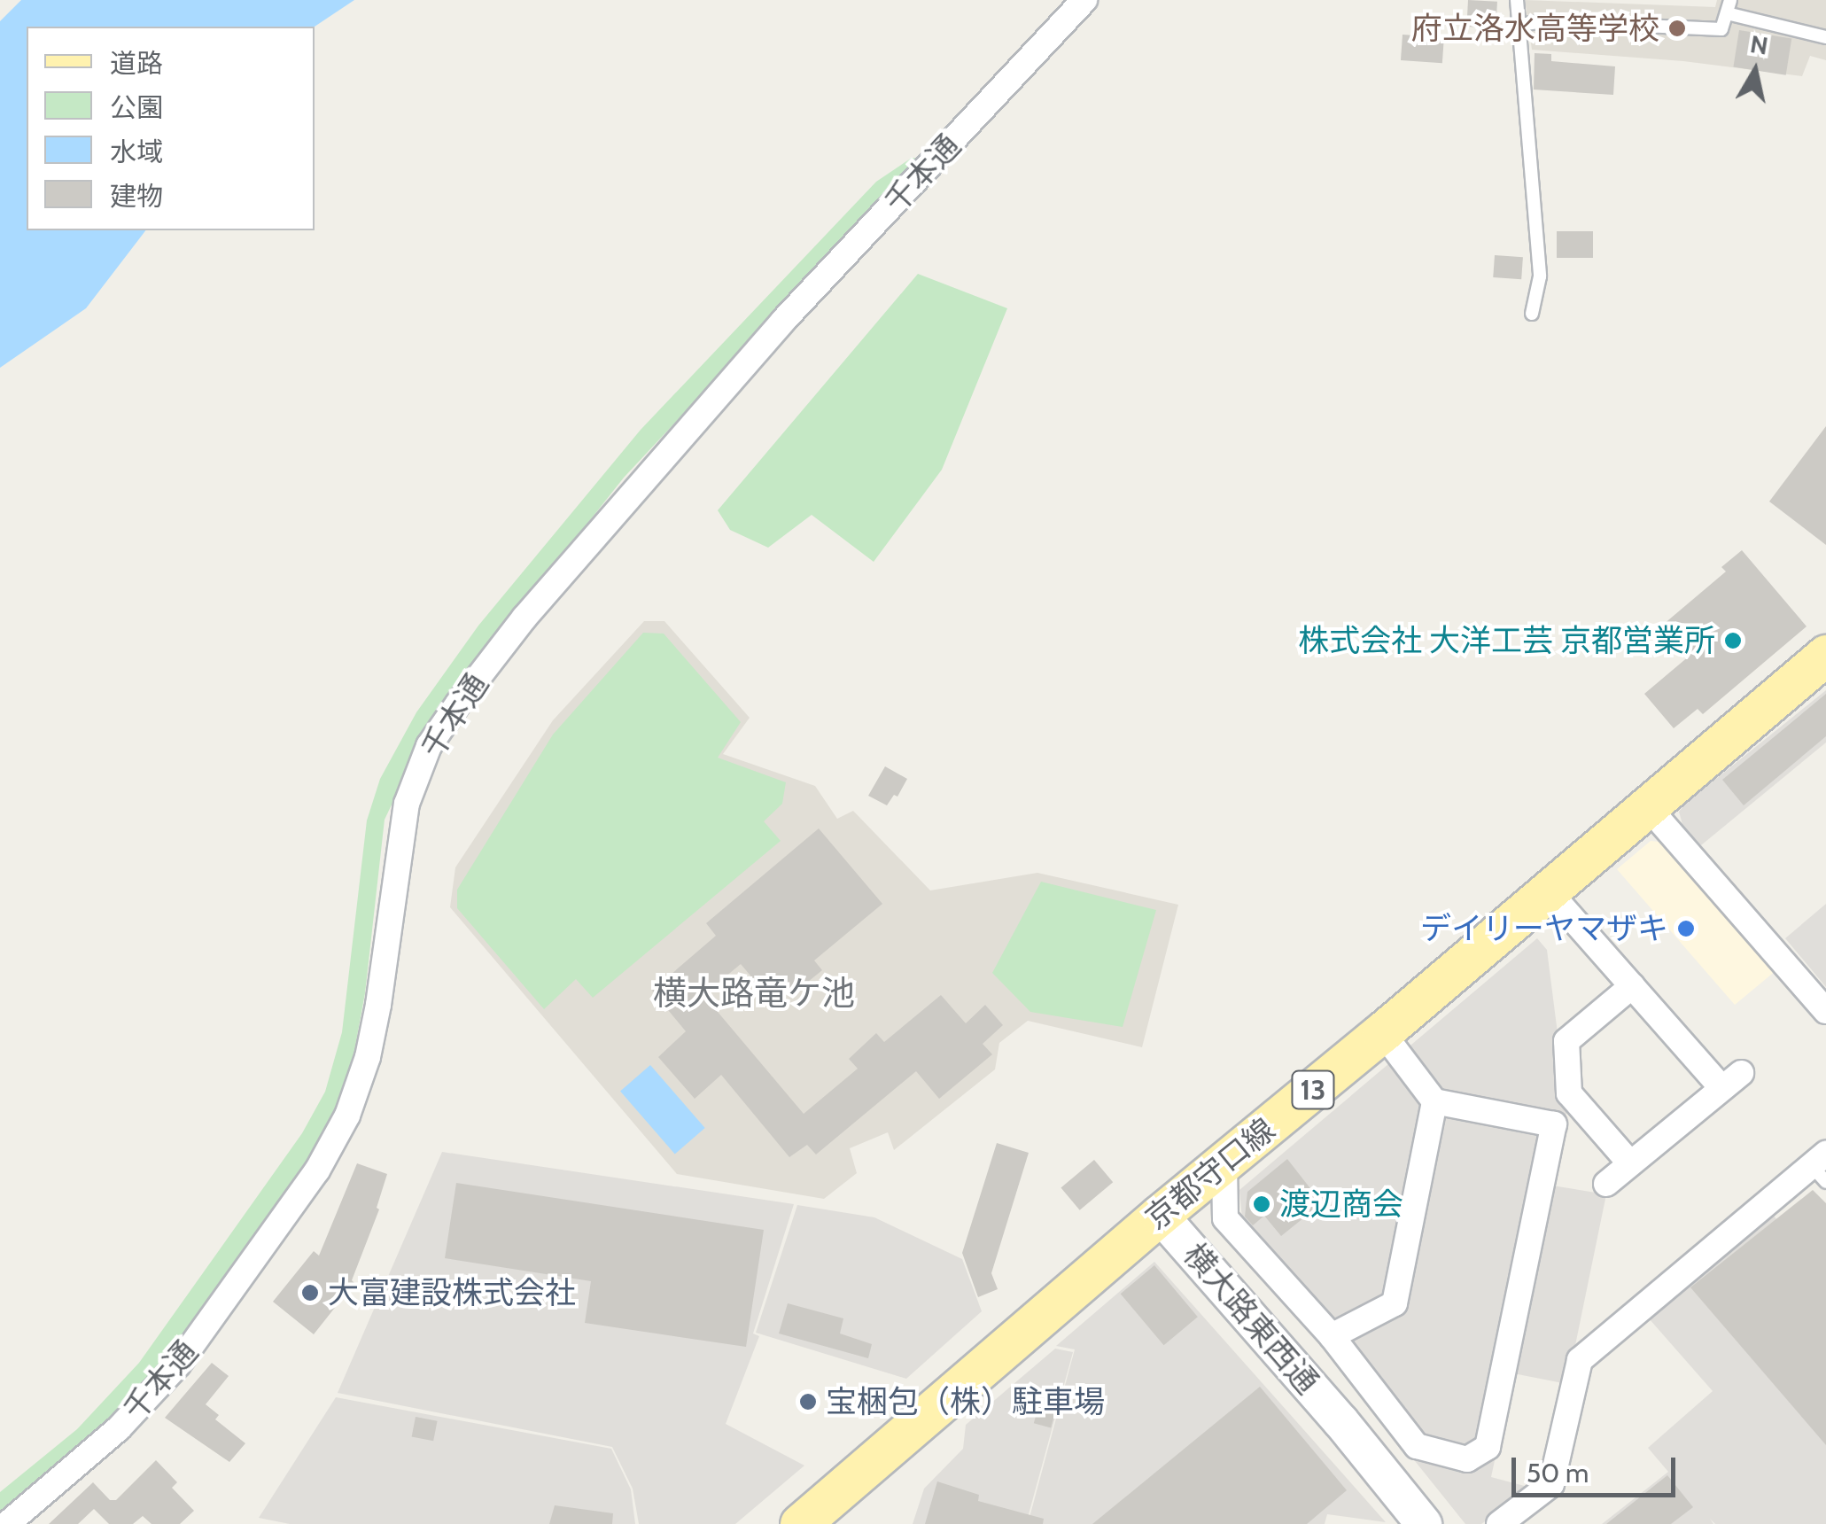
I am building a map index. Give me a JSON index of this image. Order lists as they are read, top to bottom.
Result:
{
  "streets": {
    "main road": ["13", "京都守口線"],
    "street": ["千本通", "横大路東西通"]
  },
  "crossings": [
    ["京都守口線", "横大路東西通"]
  ],
  "districts": ["横大路竜ケ池"],
  "places": [
    "府立洛水高等学校",
    "株式会社 大洋工芸 京都営業所",
    "デイリーヤマザキ",
    "渡辺商会",
    "大富建設株式会社",
    "宝梱包（株）駐車場"
  ],
  "legend": [
    "道路",
    "公園",
    "水域",
    "建物"
  ],
  "scale_bar": "50 m",
  "north": "top"
}
